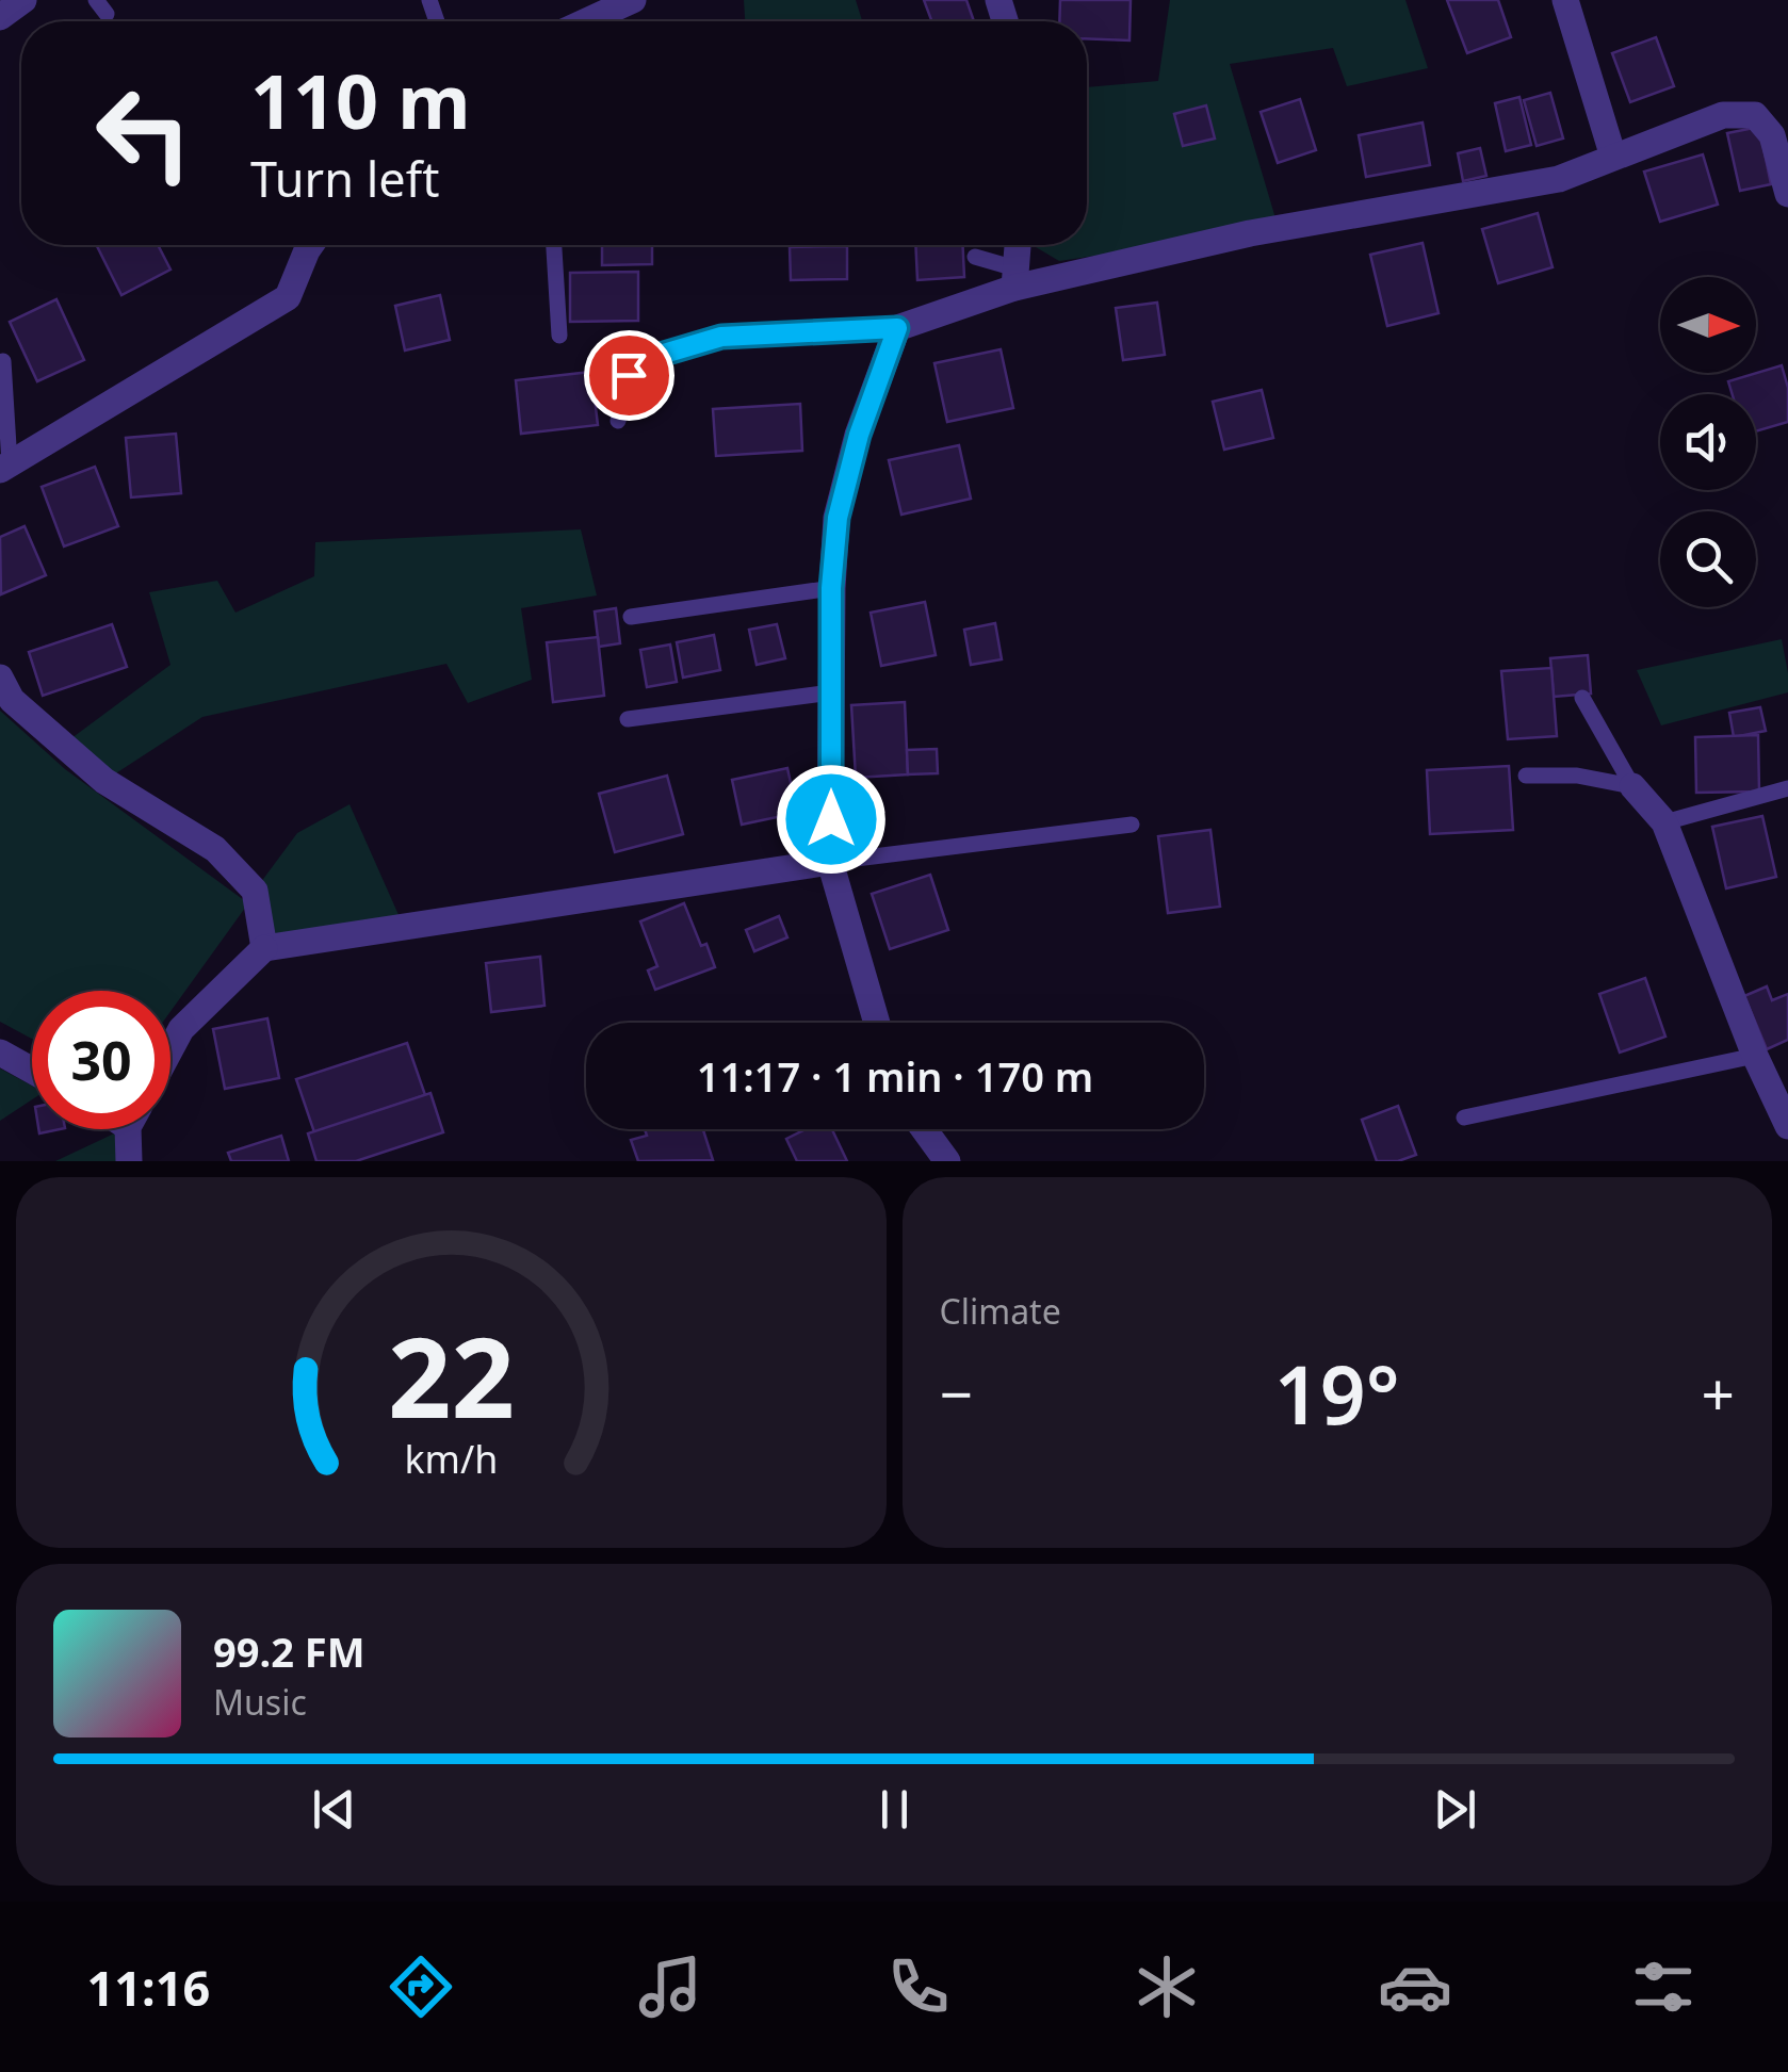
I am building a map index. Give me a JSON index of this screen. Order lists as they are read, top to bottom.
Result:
{
  "north": "right",
  "page": {
    "turn": ["110 m", "Turn left"],
    "limit": "30",
    "trip": "11:17 · 1 min · 170 m",
    "tile": "Climate",
    "heat": ["−", "19°", "+"],
    "song": ["99.2 FM", "Music"],
    "tabs": "11:16",
    "gauge": ["22", "km/h"]
  }
}
